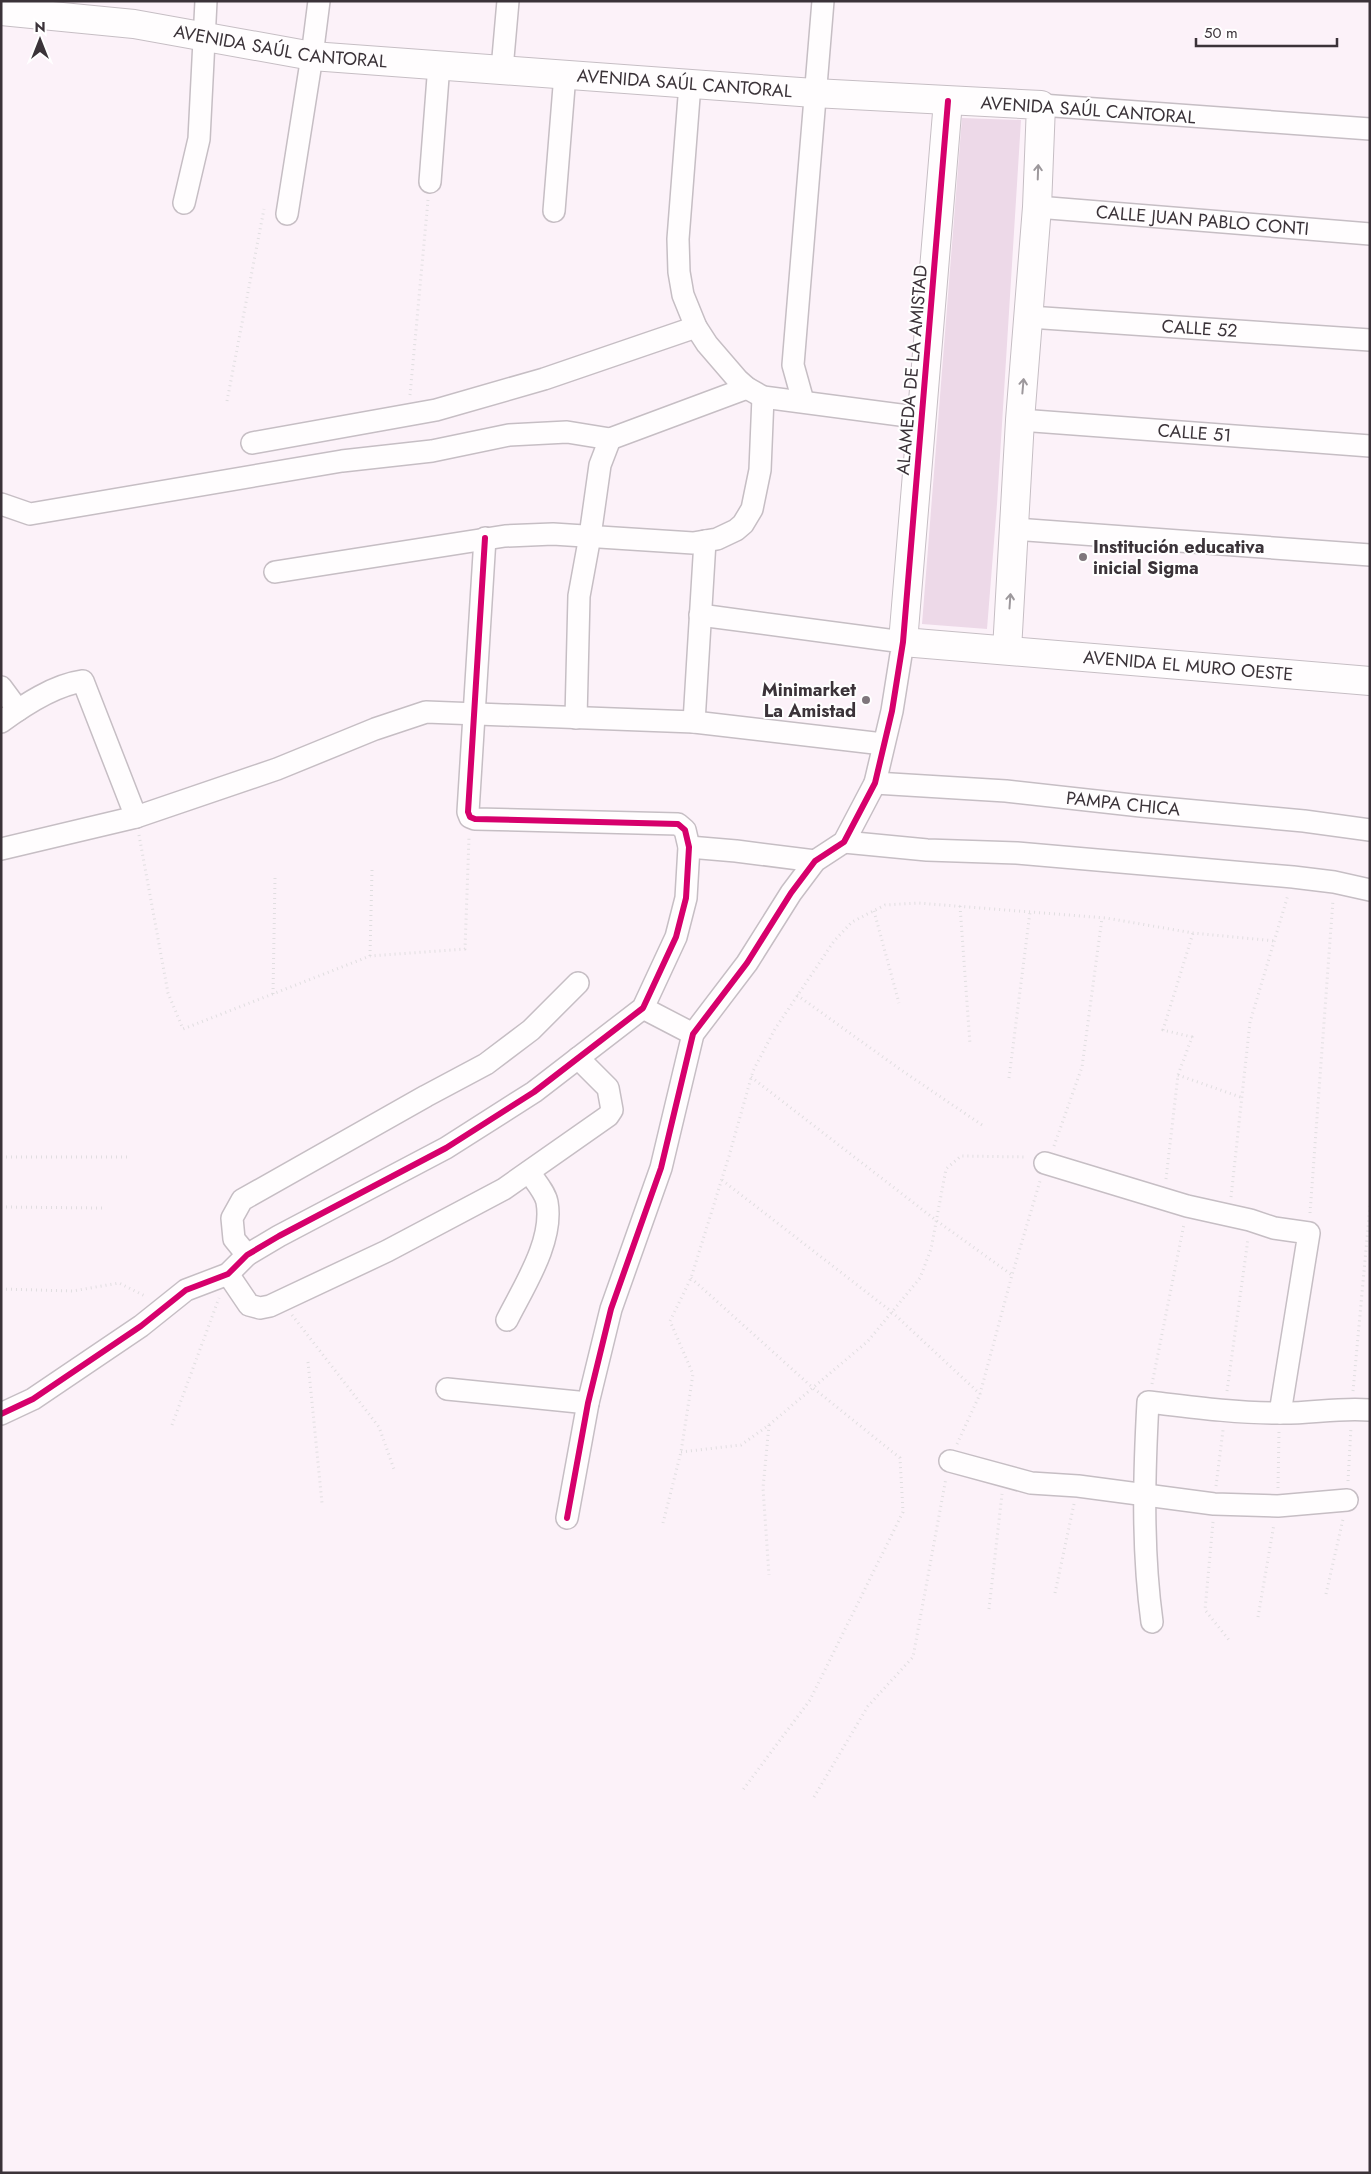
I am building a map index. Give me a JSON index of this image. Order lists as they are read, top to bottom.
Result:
{
  "streets": {
    "street": [
      "AVENIDA SAÚL CANTORAL",
      "CALLE JUAN PABLO CONTI",
      "CALLE 52",
      "ALAMEDA DE LA AMISTAD",
      "CALLE 51",
      "AVENIDA EL MURO OESTE",
      "PAMPA CHICA"
    ]
  },
  "crossings": [
    ["AVENIDA SAÚL CANTORAL", "ALAMEDA DE LA AMISTAD"],
    ["ALAMEDA DE LA AMISTAD", "AVENIDA EL MURO OESTE"]
  ],
  "places": ["Institución educativa inicial Sigma", "Minimarket La Amistad"],
  "scale_bar": "50 m",
  "north": "top"
}
